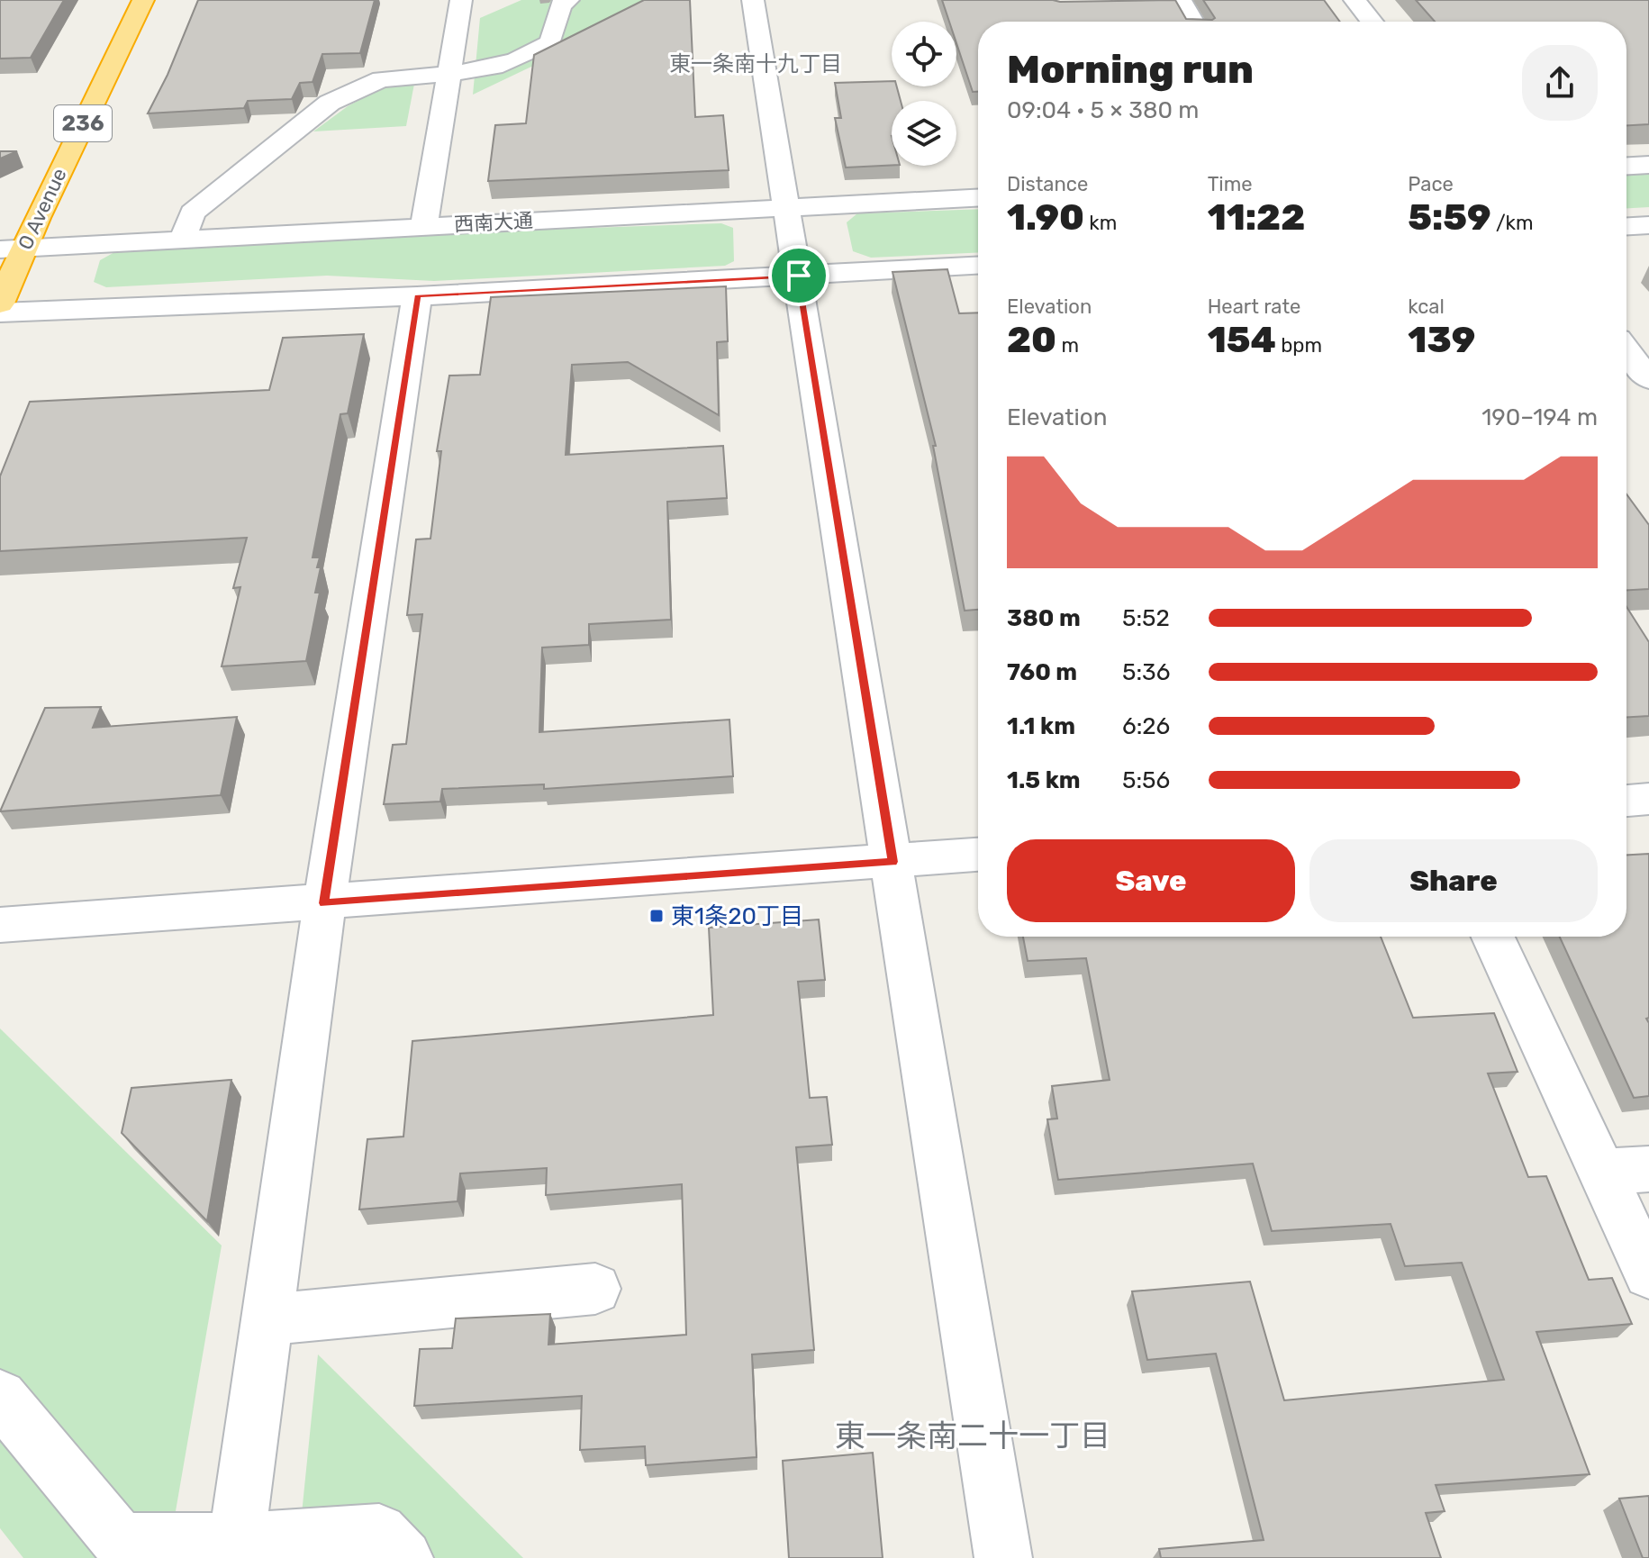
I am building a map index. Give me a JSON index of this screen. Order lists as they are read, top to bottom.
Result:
{
  "streets": {
    "highway": ["236", "O Avenue"],
    "street": ["西南大通"]
  },
  "crossings": [
    ["O Avenue", "西南大通"]
  ],
  "districts": ["東一条南十九丁目", "東一条南二十一丁目"],
  "places": {
    "transit": ["東1条20丁目"]
  },
  "page": {
    "heading": ["Morning run", "09:04 · 5 × 380 m"],
    "stats": [
      ["Distance", "1.90 km"],
      ["Time", "11:22"],
      ["Pace", "5:59 /km"],
      ["Elevation", "20 m"],
      ["Heart rate", "154 bpm"],
      ["kcal", "139"]
    ],
    "chart": ["Elevation", "190–194 m"],
    "list": [
      {
        "name": "380 m",
        "note": "5:52"
      },
      {
        "name": "760 m",
        "note": "5:36"
      },
      {
        "name": "1.1 km",
        "note": "6:26"
      },
      {
        "name": "1.5 km",
        "note": "5:56"
      }
    ],
    "buttons": ["Save", "Share"]
  }
}
